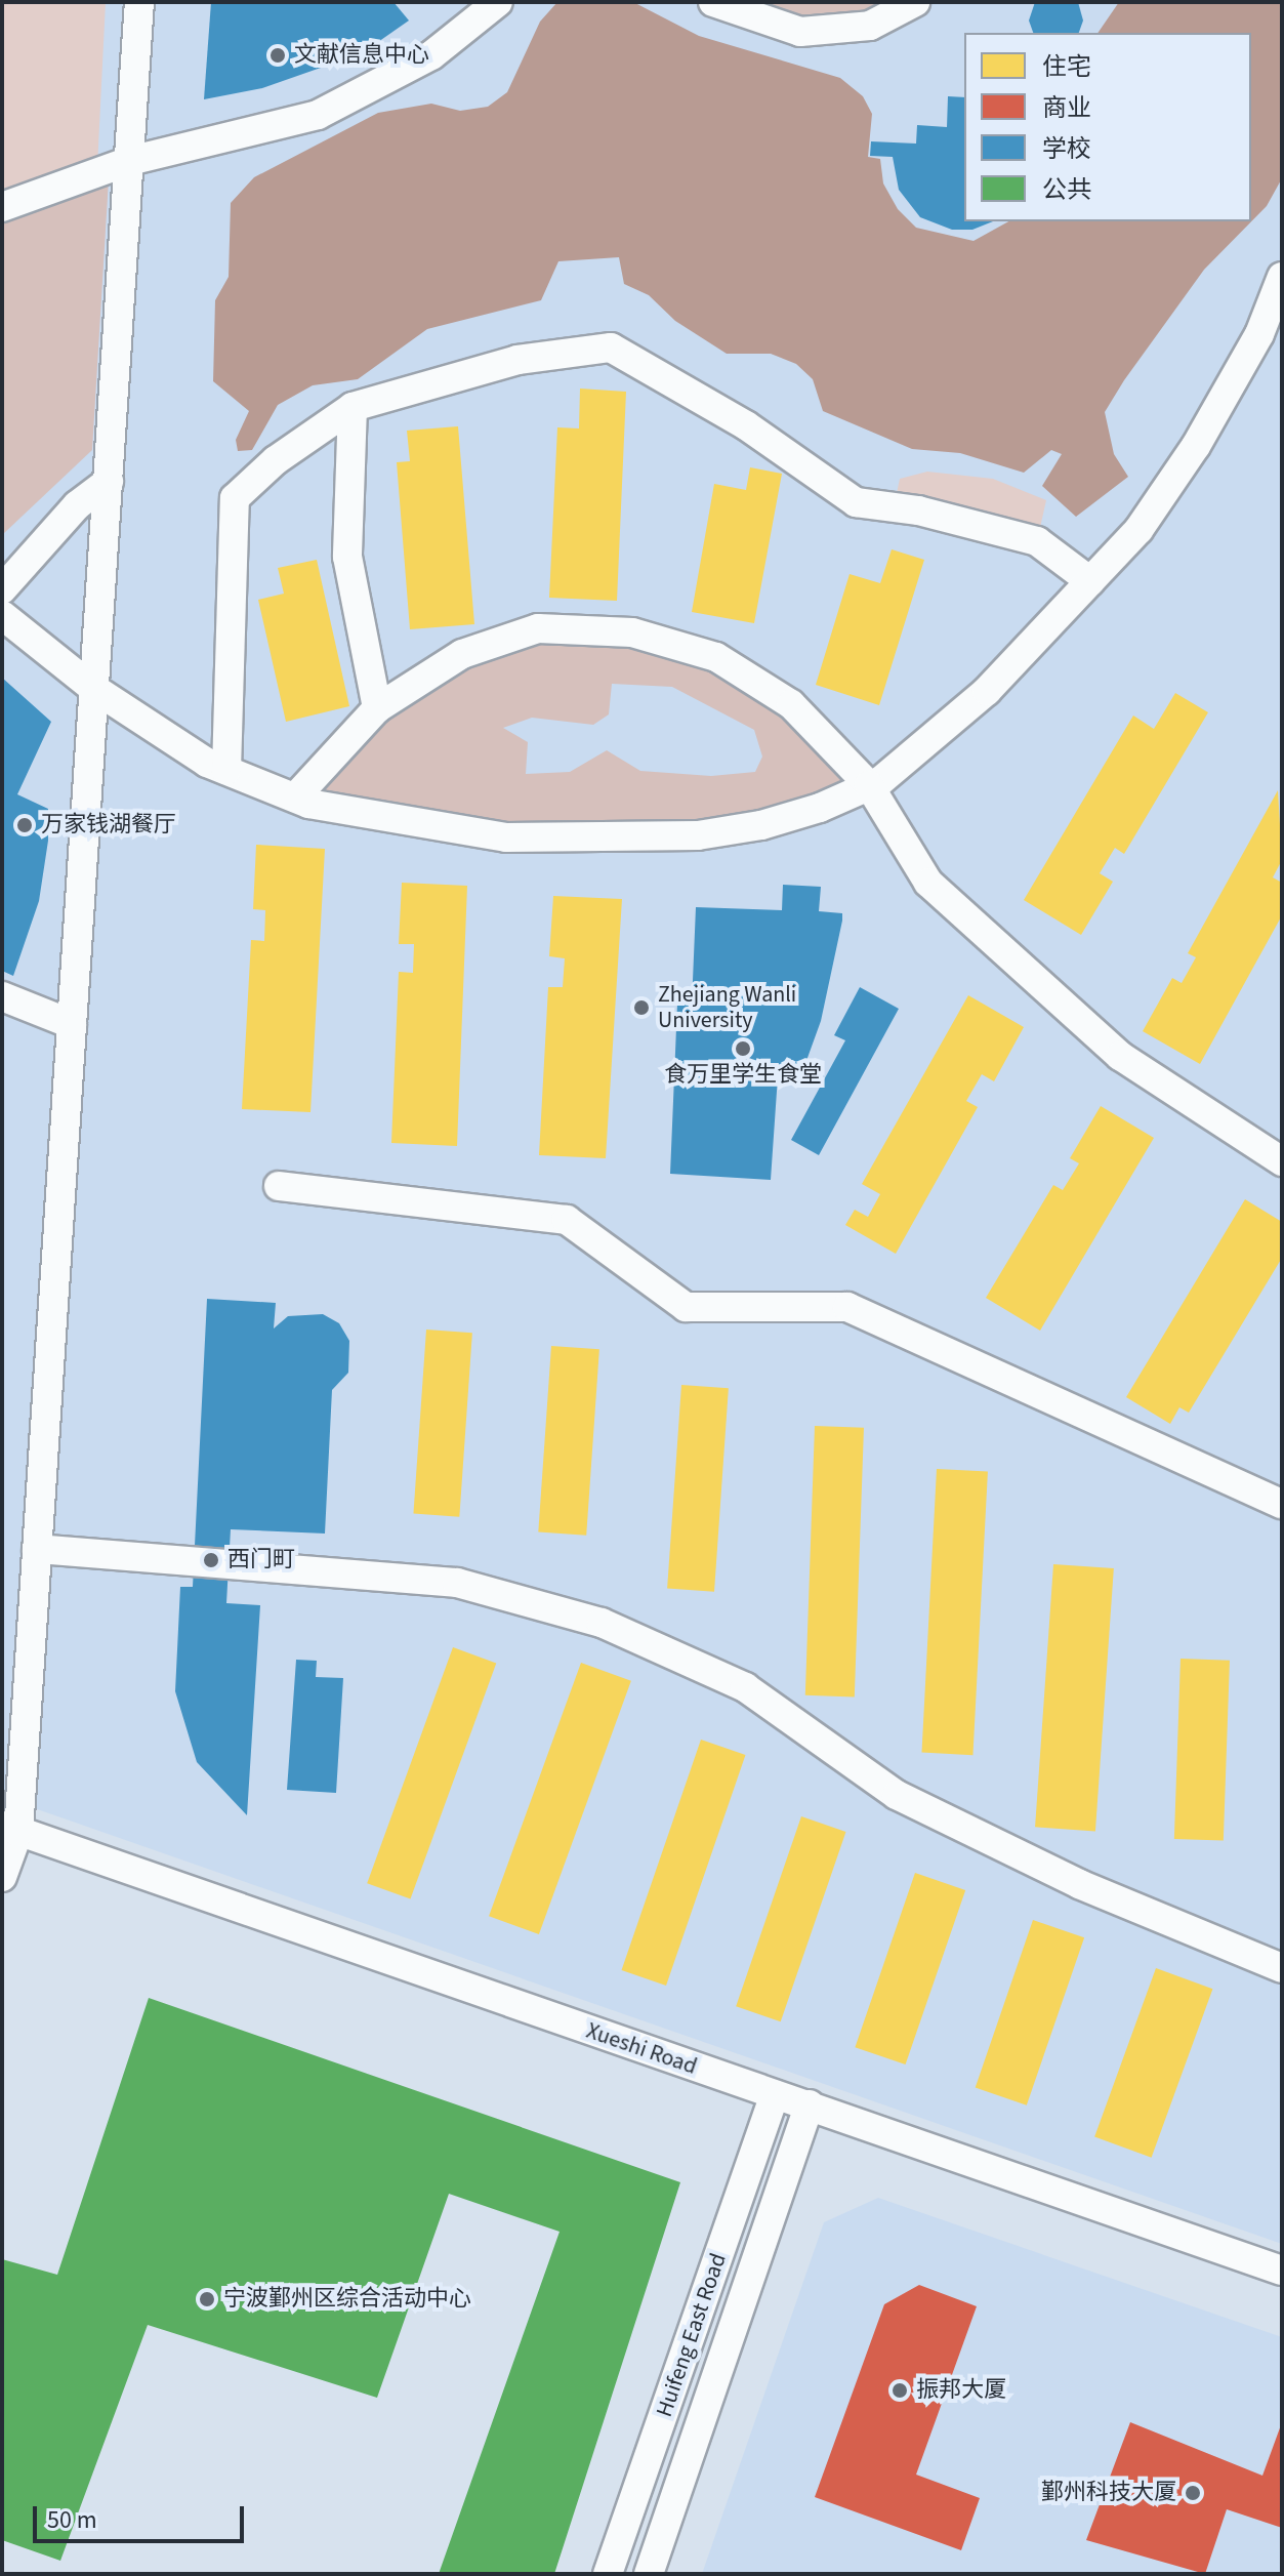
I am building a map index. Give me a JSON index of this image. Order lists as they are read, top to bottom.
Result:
{
  "streets": {
    "street": ["Xueshi Road", "Huifeng East Road"]
  },
  "crossings": [
    ["Xueshi Road", "Huifeng East Road"]
  ],
  "places": [
    "文献信息中心",
    "万家钱湖餐厅",
    "Zhejiang Wanli University",
    "食万里学生食堂",
    "西门町",
    "宁波鄞州区综合活动中心",
    "振邦大厦",
    "鄞州科技大厦"
  ],
  "legend": [
    "住宅",
    "商业",
    "学校",
    "公共"
  ],
  "scale_bar": "50 m"
}
